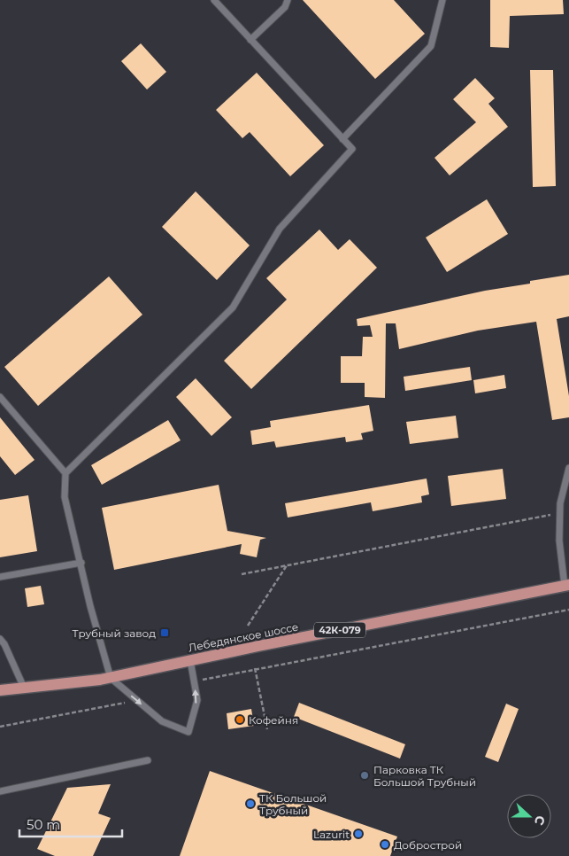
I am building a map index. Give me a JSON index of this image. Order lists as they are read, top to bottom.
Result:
{
  "streets": {
    "main road": ["42К-079", "Лебедянское шоссе"]
  },
  "places": {
    "transit": ["Трубный завод"],
    "other": [
      "Кофейня",
      "Парковка ТК Большой Трубный",
      "ТК Большой Трубный",
      "Lazurit",
      "Добрострой"
    ]
  },
  "scale_bar": "50 m",
  "north": "right"
}
